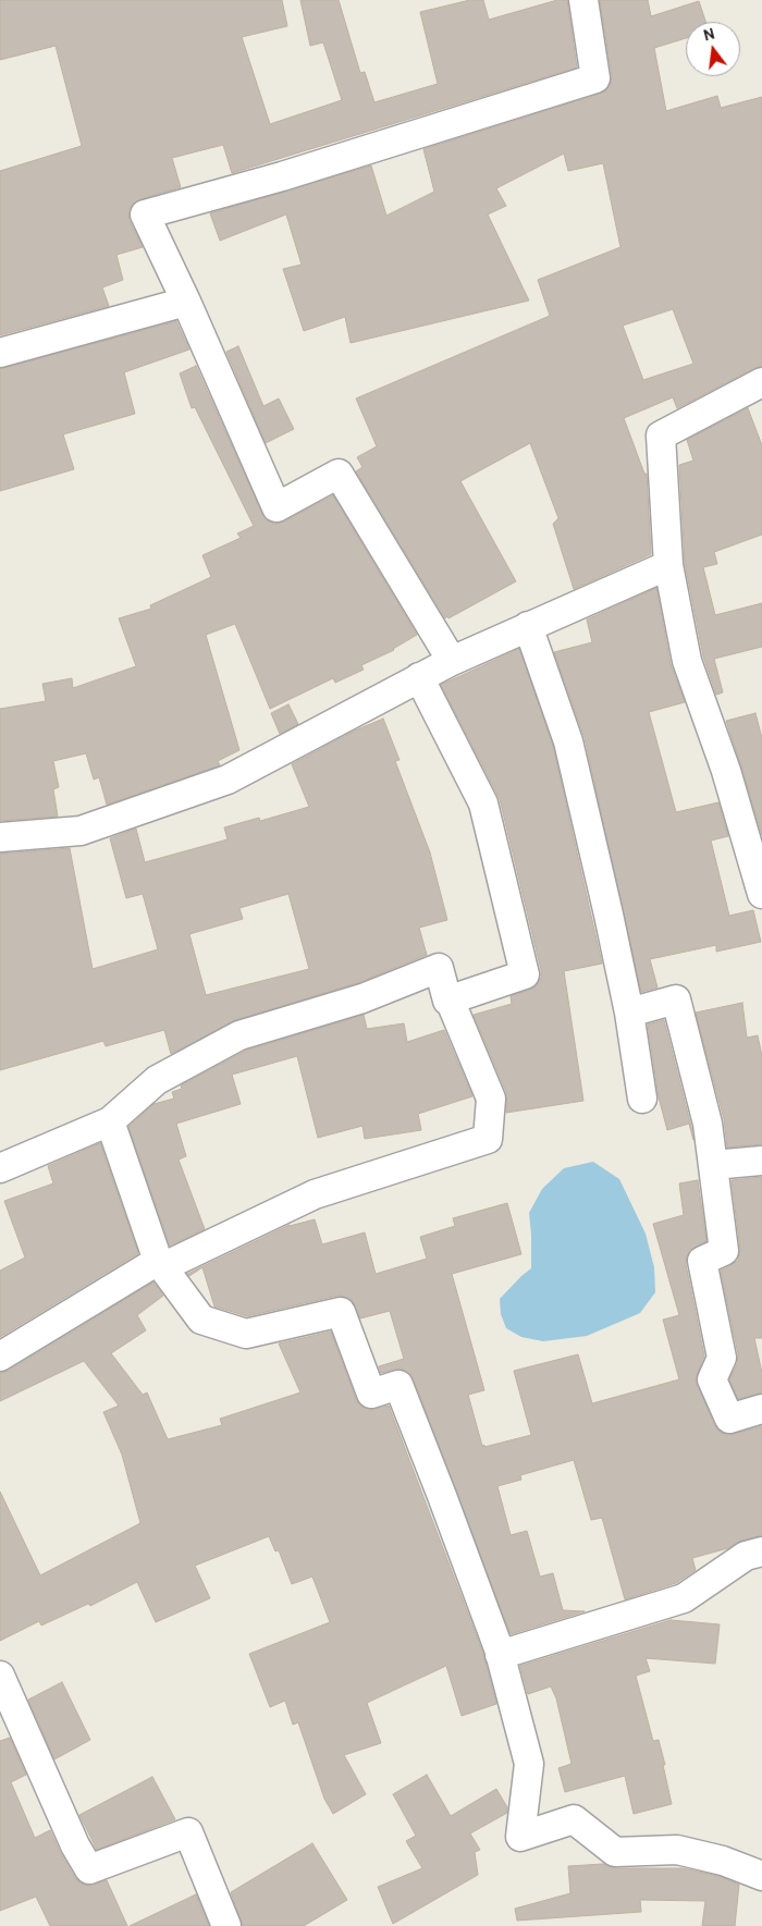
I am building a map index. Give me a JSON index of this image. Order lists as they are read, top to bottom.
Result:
{
  "north": "top"
}
